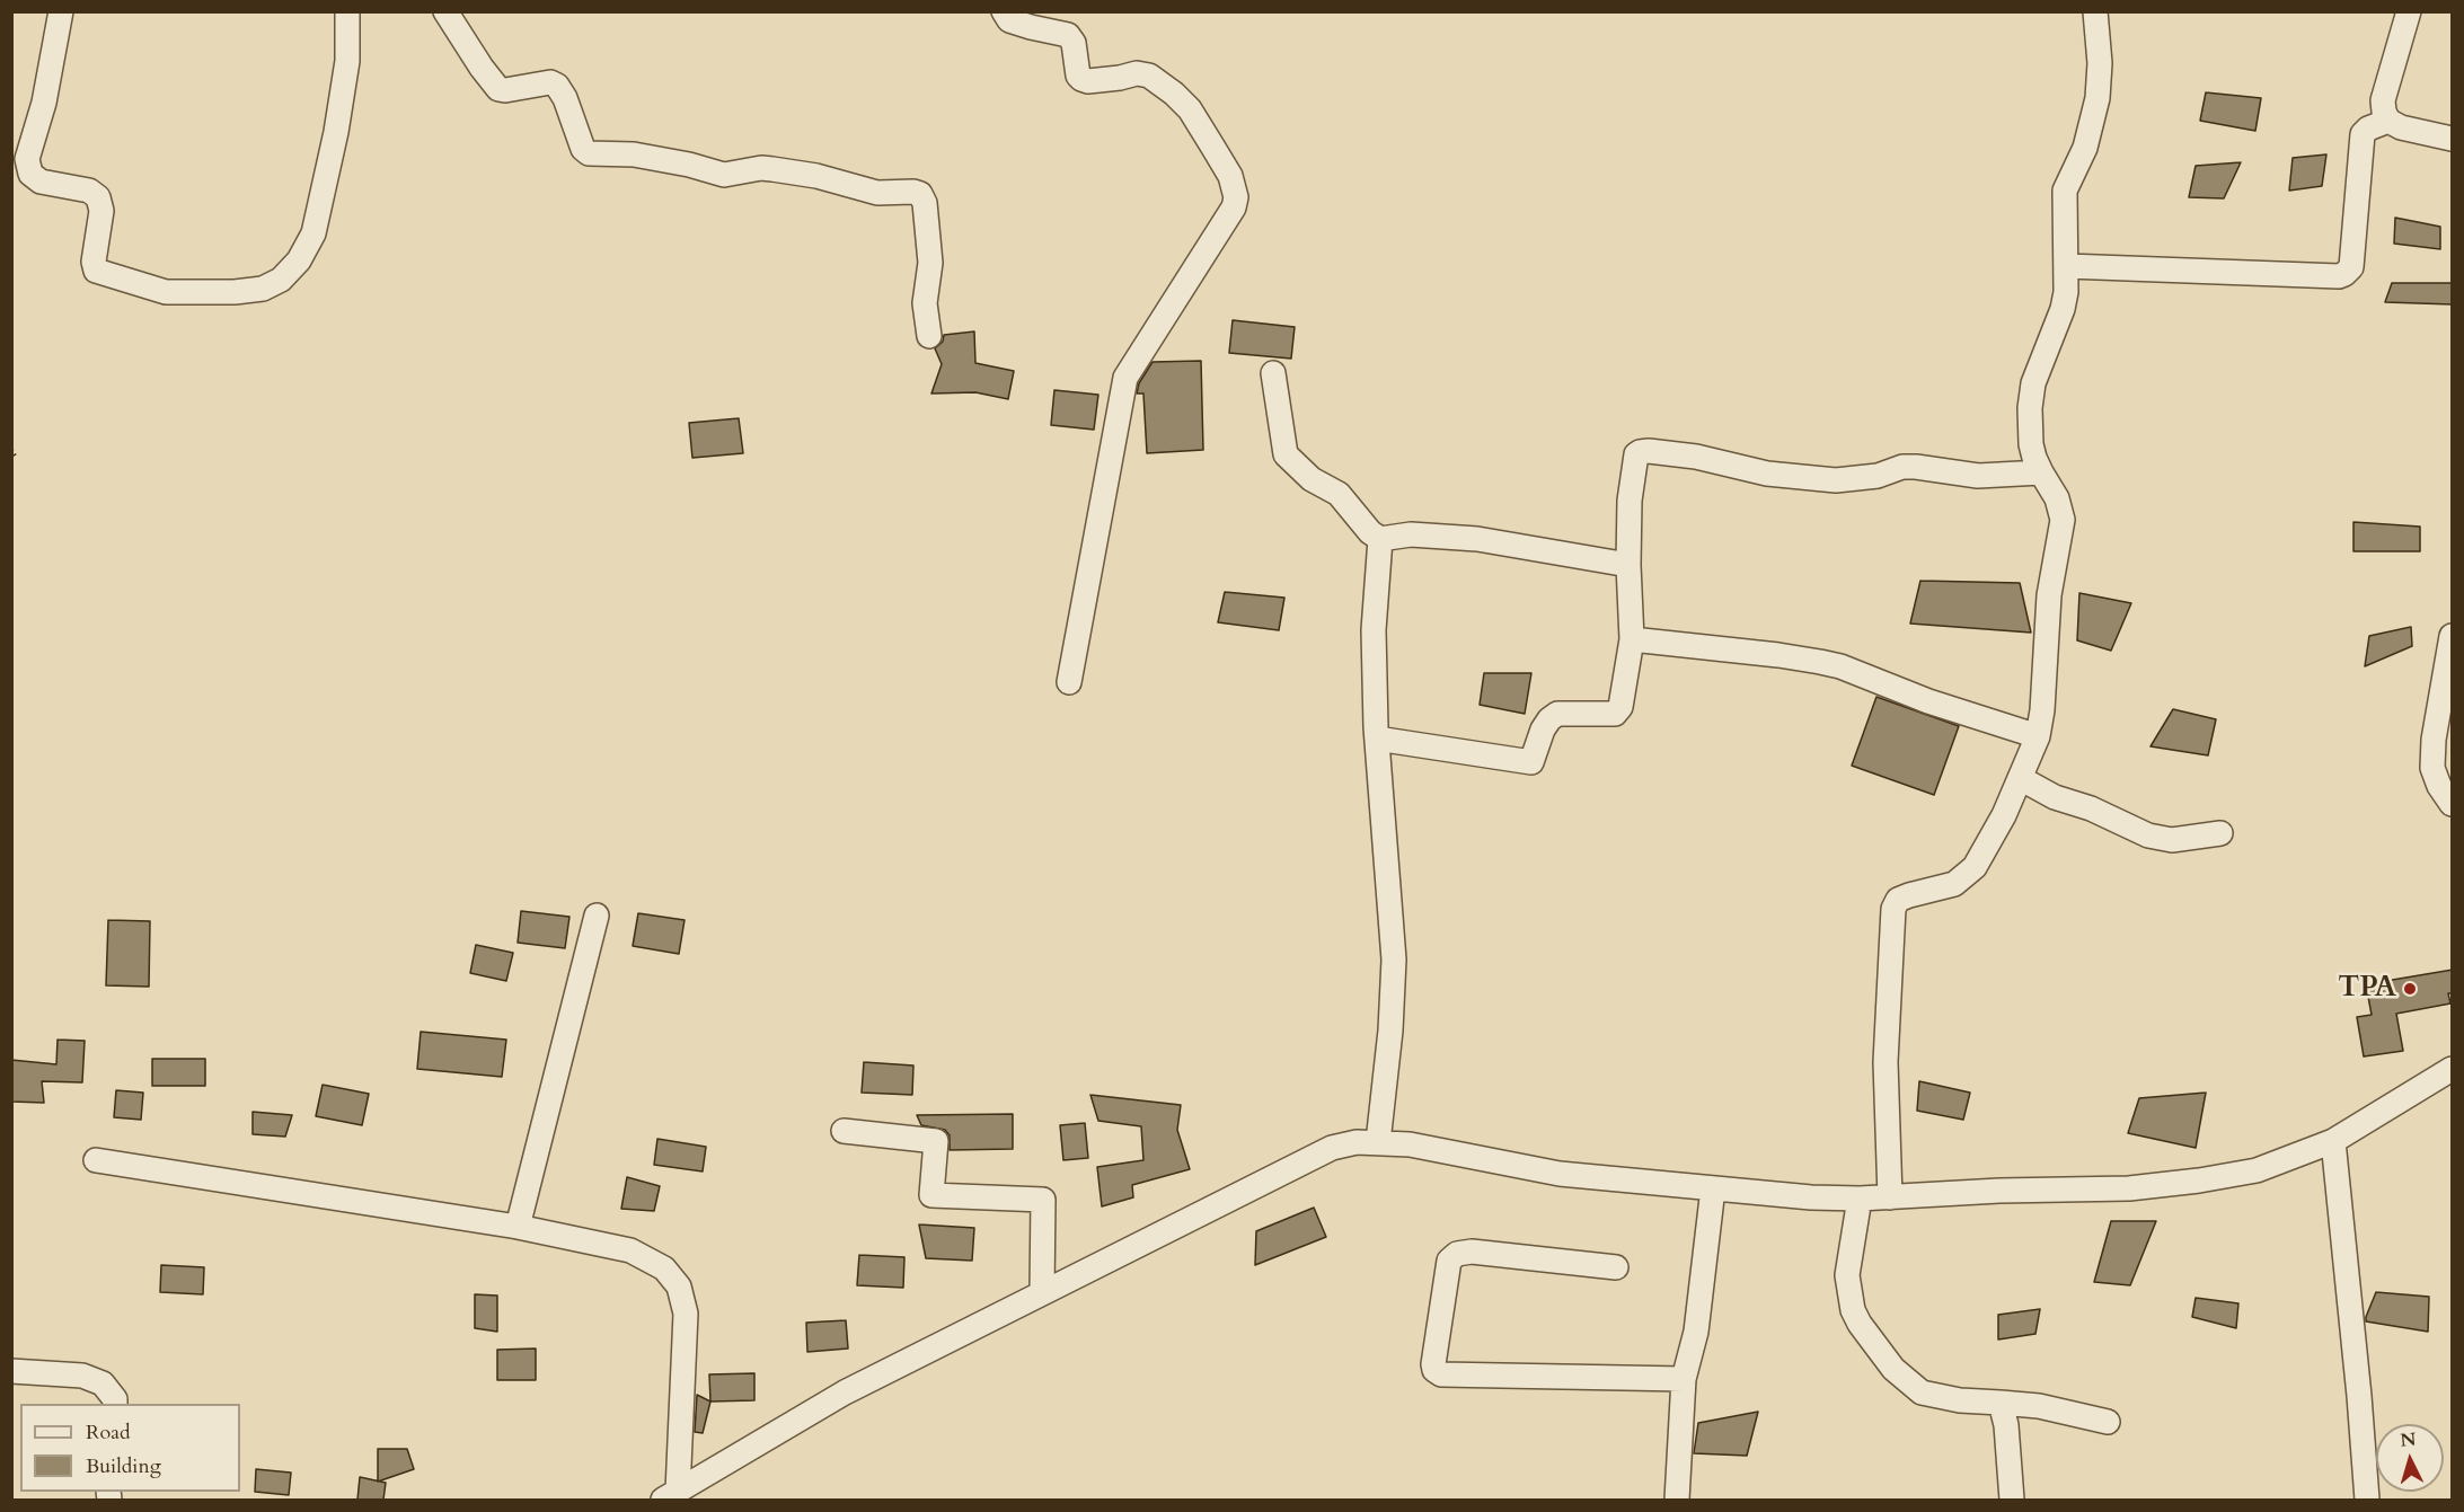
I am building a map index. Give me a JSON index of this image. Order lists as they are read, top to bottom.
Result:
{
  "places": ["TPA"],
  "legend": ["Road", "Building"],
  "north": "top"
}
